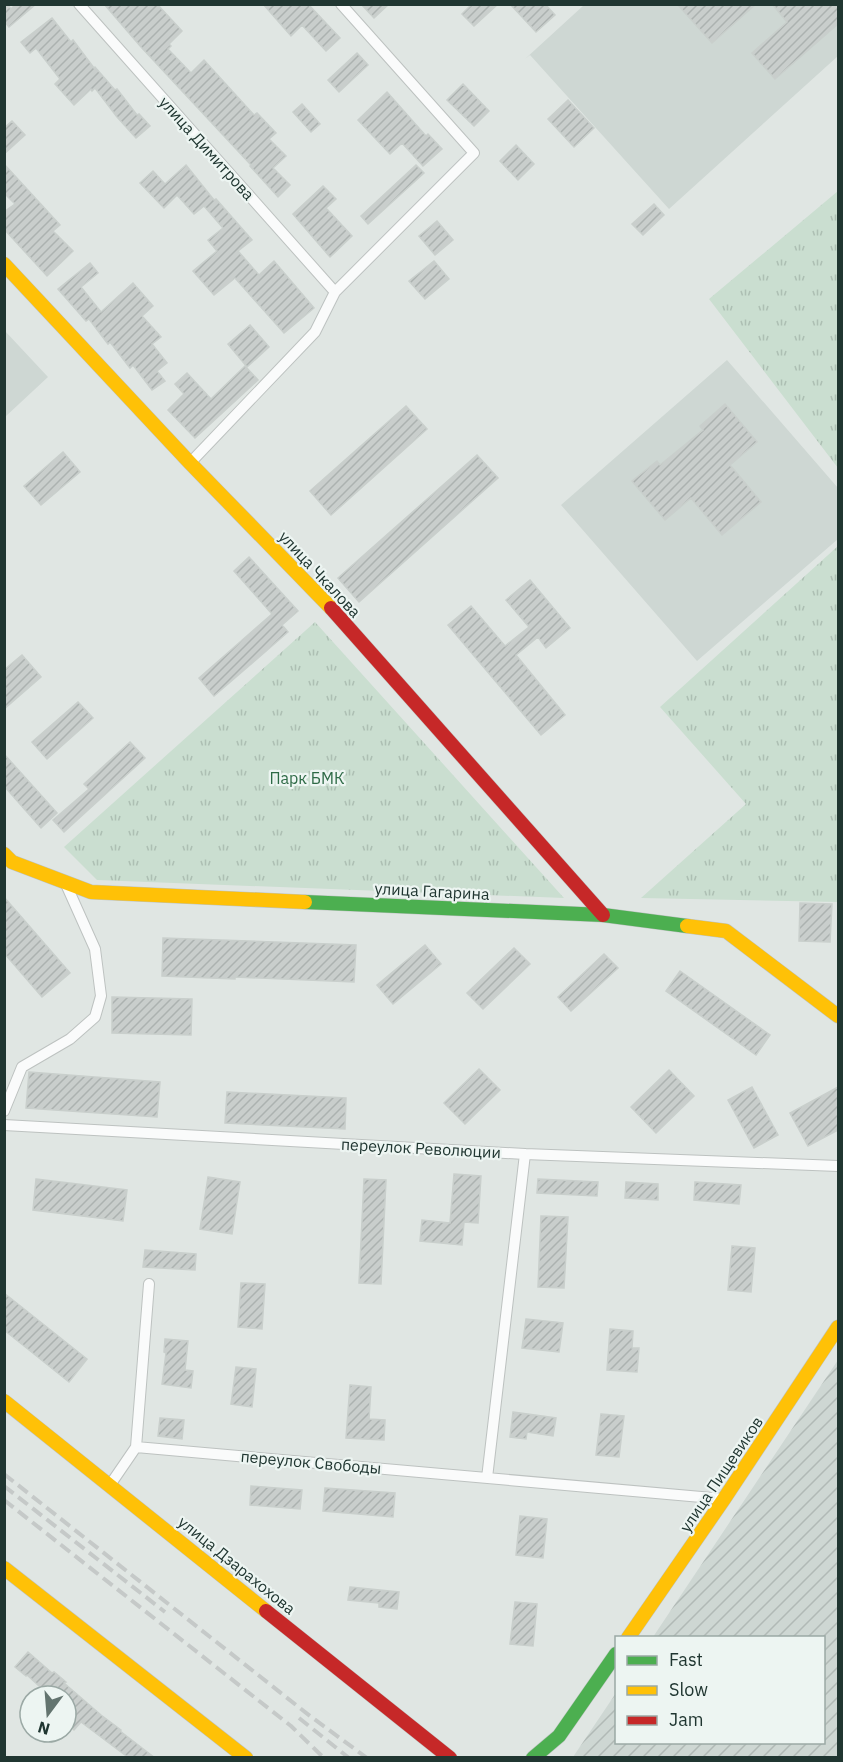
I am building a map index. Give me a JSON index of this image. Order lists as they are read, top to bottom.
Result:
{
  "streets": {
    "street": [
      "улица Димитрова",
      "улица Чкалова",
      "улица Гагарина",
      "переулок Революции",
      "переулок Свободы",
      "улица Пищевиков",
      "улица Дзарахохова"
    ]
  },
  "crossings": [
    ["улица Чкалова", "улица Гагарина"],
    ["переулок Свободы", "улица Пищевиков"]
  ],
  "parks": ["Парк БМК"],
  "legend": ["Fast", "Slow", "Jam"],
  "north": "bottom"
}
